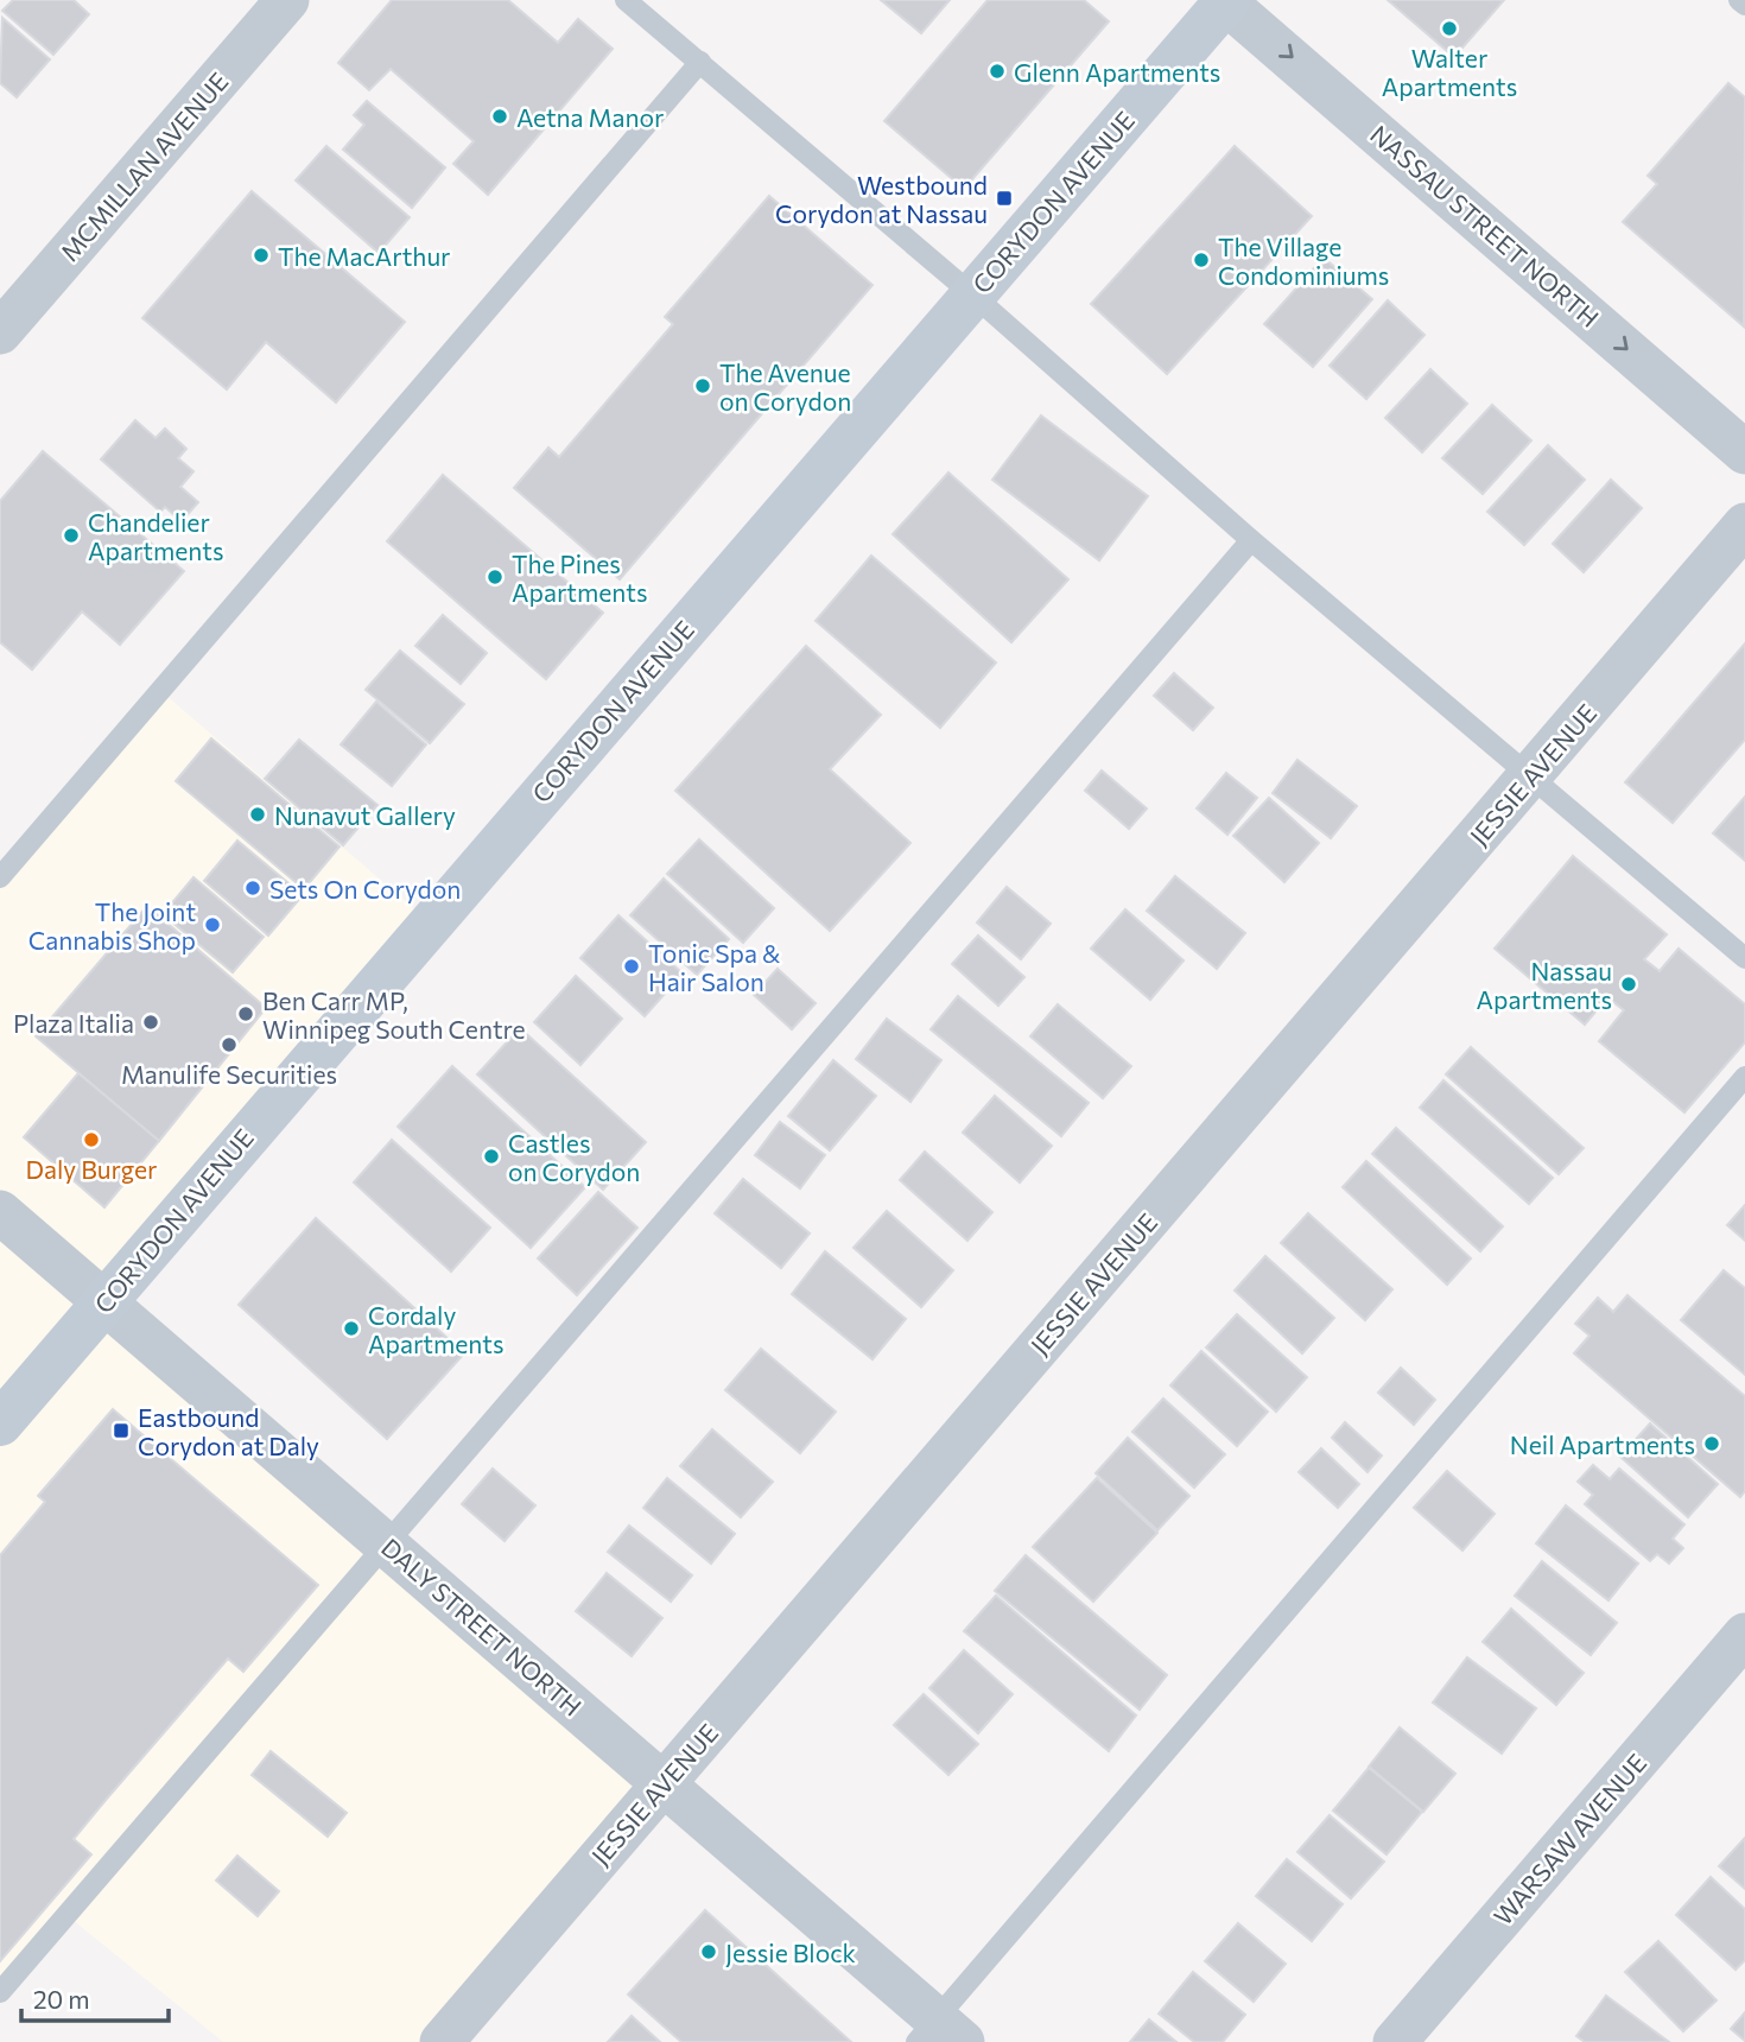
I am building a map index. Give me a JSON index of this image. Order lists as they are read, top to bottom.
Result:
{
  "streets": {
    "main road": ["CORYDON AVENUE"],
    "street": [
      "MCMILLAN AVENUE",
      "NASSAU STREET NORTH",
      "JESSIE AVENUE",
      "DALY STREET NORTH",
      "WARSAW AVENUE"
    ]
  },
  "crossings": [
    ["CORYDON AVENUE", "NASSAU STREET NORTH"],
    ["CORYDON AVENUE", "DALY STREET NORTH"],
    ["JESSIE AVENUE", "DALY STREET NORTH"]
  ],
  "one_way": ["NASSAU STREET NORTH"],
  "places": {
    "other": [
      "Walter Apartments",
      "Glenn Apartments",
      "Aetna Manor",
      "The MacArthur",
      "The Village Condominiums",
      "The Avenue on Corydon",
      "Chandelier Apartments",
      "The Pines Apartments",
      "Nunavut Gallery",
      "Sets On Corydon",
      "The Joint Cannabis Shop",
      "Tonic Spa & Hair Salon",
      "Nassau Apartments",
      "Ben Carr MP, Winnipeg South Centre",
      "Plaza Italia",
      "Manulife Securities",
      "Daly Burger",
      "Castles on Corydon",
      "Cordaly Apartments",
      "Neil Apartments",
      "Jessie Block"
    ],
    "transit": ["Westbound Corydon at Nassau", "Eastbound Corydon at Daly"]
  },
  "scale_bar": "20 m"
}
